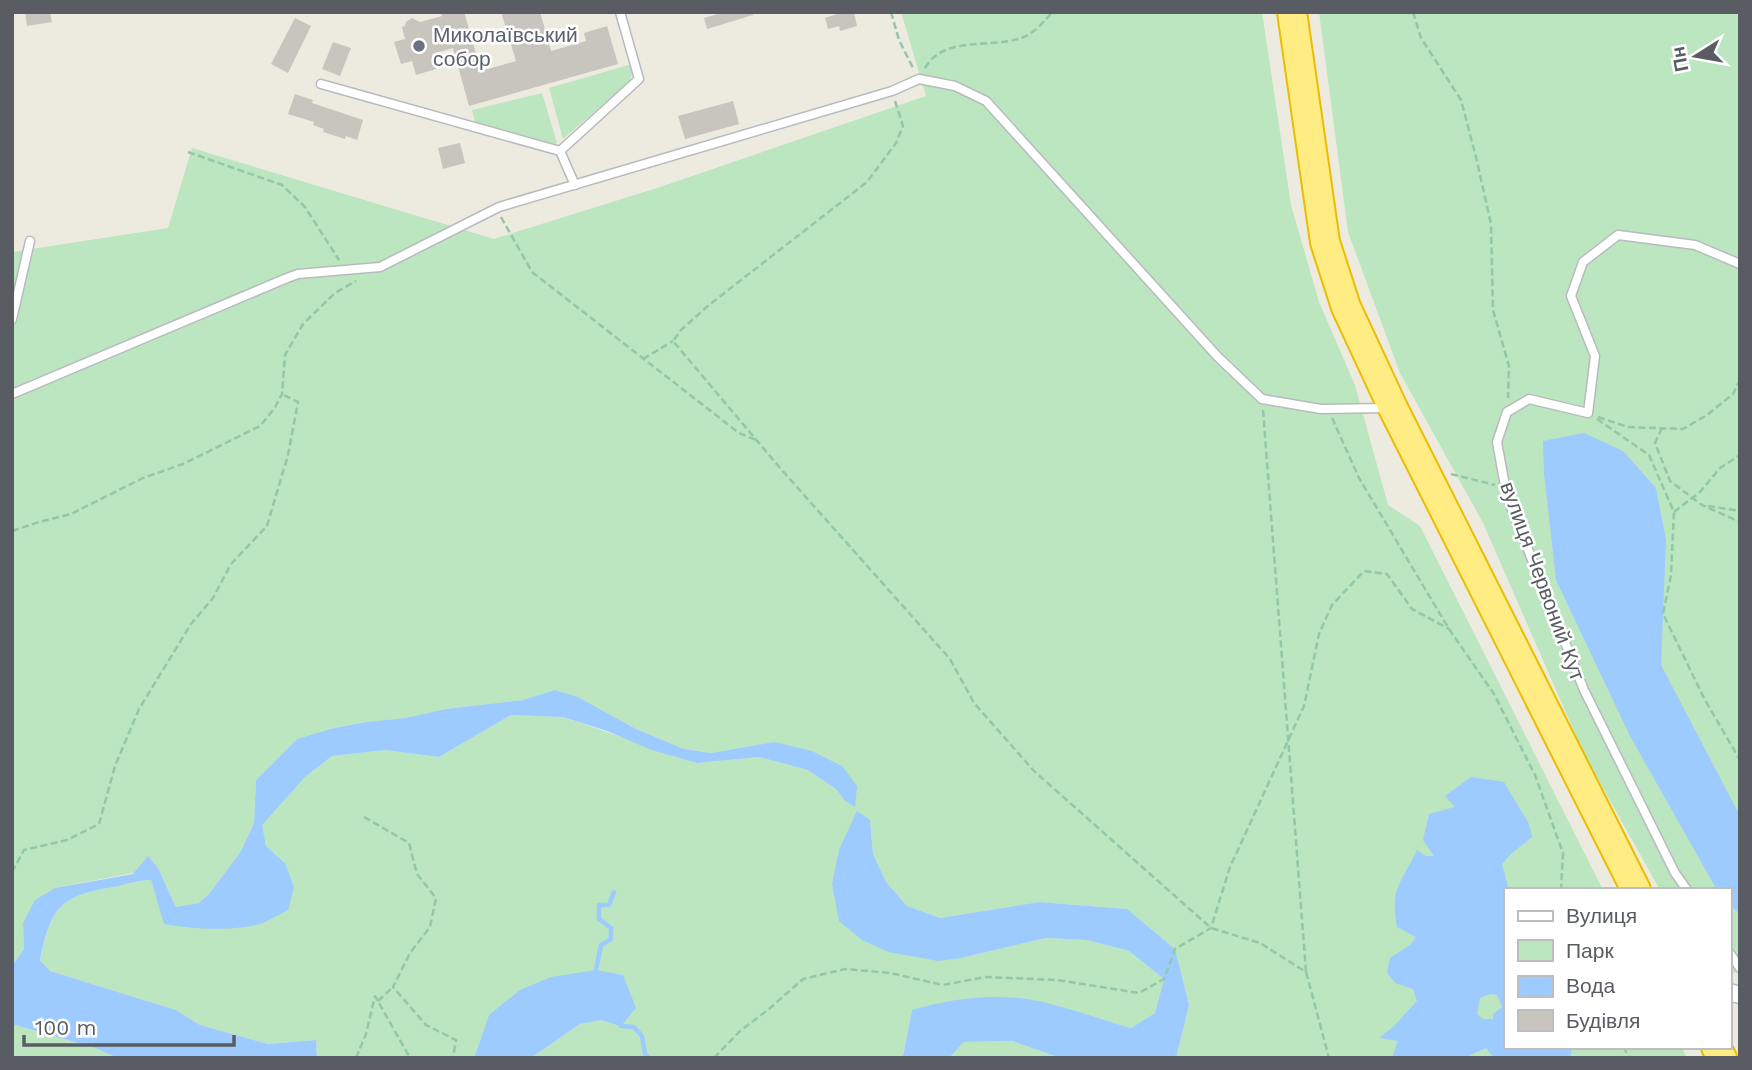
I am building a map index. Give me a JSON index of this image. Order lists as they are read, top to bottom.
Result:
{
  "streets": {
    "lane": ["вулиця Червоний Кут"]
  },
  "places": ["Миколаївський собор"],
  "legend": [
    "Вулиця",
    "Парк",
    "Вода",
    "Будівля"
  ],
  "scale_bar": "100 m",
  "north": "left"
}
